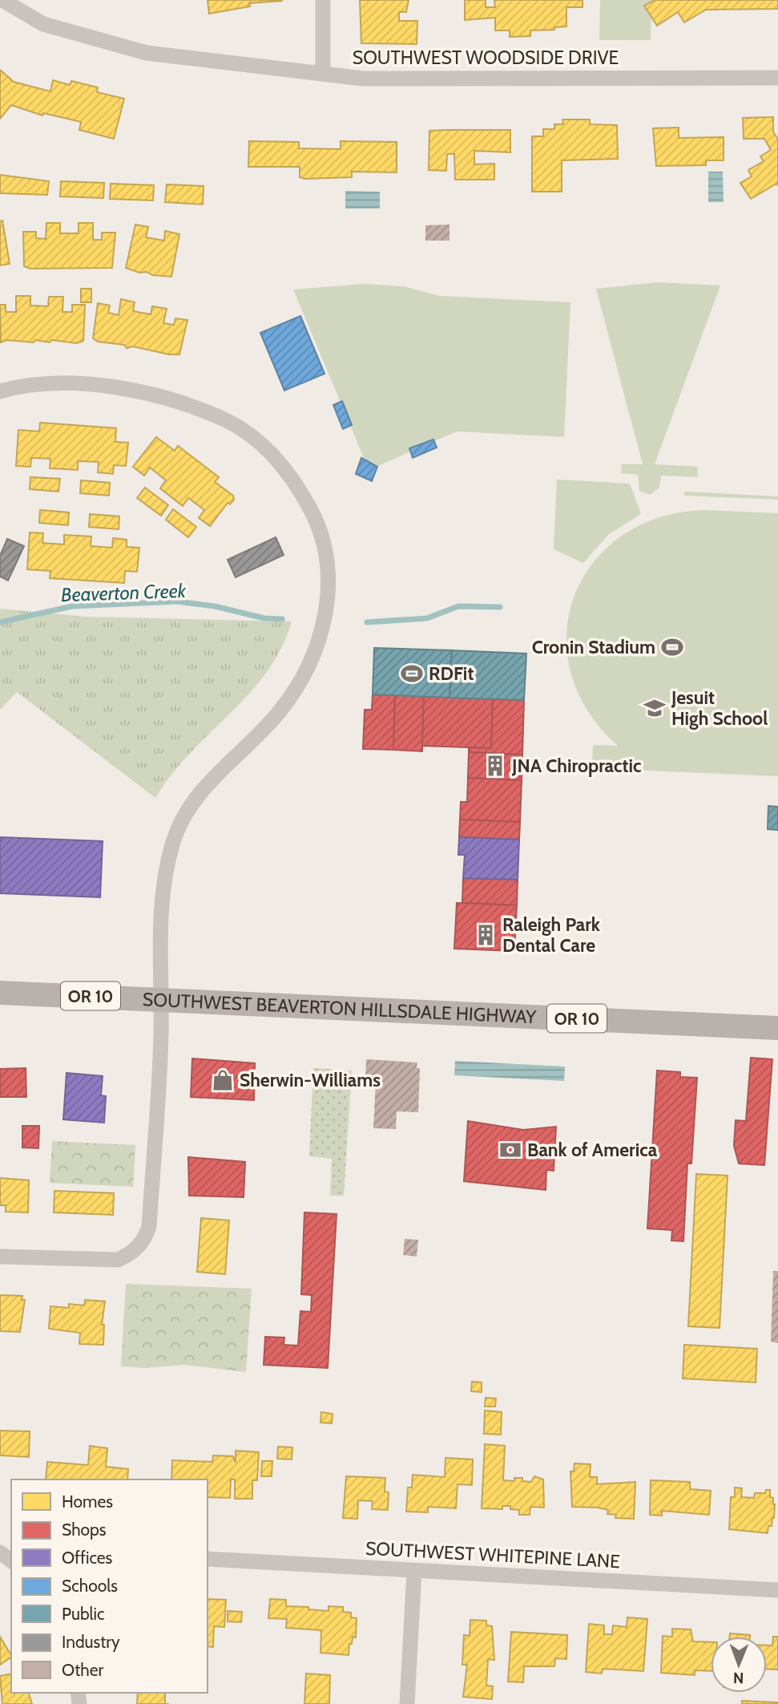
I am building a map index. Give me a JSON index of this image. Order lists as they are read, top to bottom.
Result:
{
  "streets": {
    "main road": ["OR 10", "SOUTHWEST BEAVERTON HILLSDALE HIGHWAY"],
    "street": ["SOUTHWEST WOODSIDE DRIVE", "SOUTHWEST WHITEPINE LANE"]
  },
  "water": ["Beaverton Creek"],
  "places": {
    "sports": ["Cronin Stadium", "RDFit"],
    "school or university": ["Jesuit High School"],
    "building": ["JNA Chiropractic", "Raleigh Park Dental Care"],
    "shop": ["Sherwin-Williams"],
    "bank": ["Bank of America"]
  },
  "legend": [
    "Homes",
    "Shops",
    "Offices",
    "Schools",
    "Public",
    "Industry",
    "Other"
  ],
  "north": "bottom"
}
